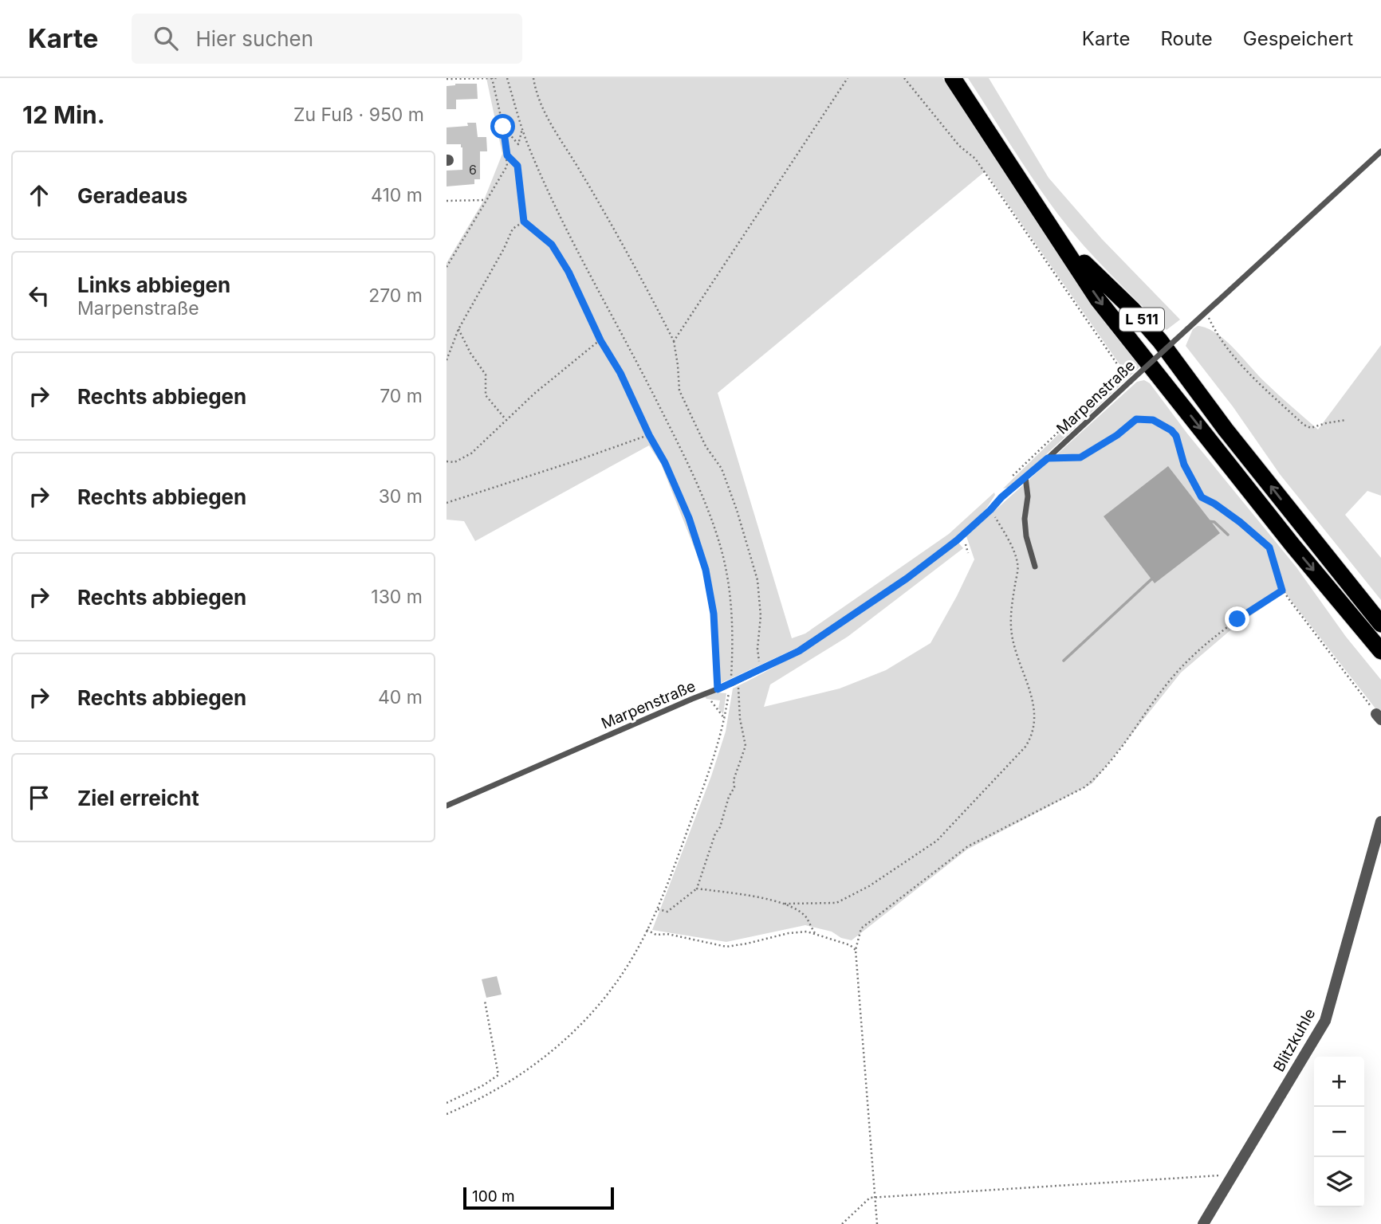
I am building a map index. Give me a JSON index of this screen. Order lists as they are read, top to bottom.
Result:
{
  "streets": {
    "highway": ["L 511"],
    "street": ["Blitzkuhle"],
    "lane": ["Marpenstraße"]
  },
  "house_numbers": ["6"],
  "scale_bar": "100 m",
  "page": {
    "header": "Karte",
    "search": "Hier suchen",
    "nav": ["Karte", "Route", "Gespeichert"],
    "heading": ["12 Min.", "Zu Fuß · 950 m"],
    "list": [
      ["Geradeaus", "410 m"],
      ["Links abbiegen", "Marpenstraße", "270 m"],
      ["Rechts abbiegen", "70 m"],
      ["Rechts abbiegen", "30 m"],
      ["Rechts abbiegen", "130 m"],
      ["Rechts abbiegen", "40 m"],
      "Ziel erreicht"
    ],
    "map_buttons": ["+", "−"],
    "scale": "100 m"
  }
}
